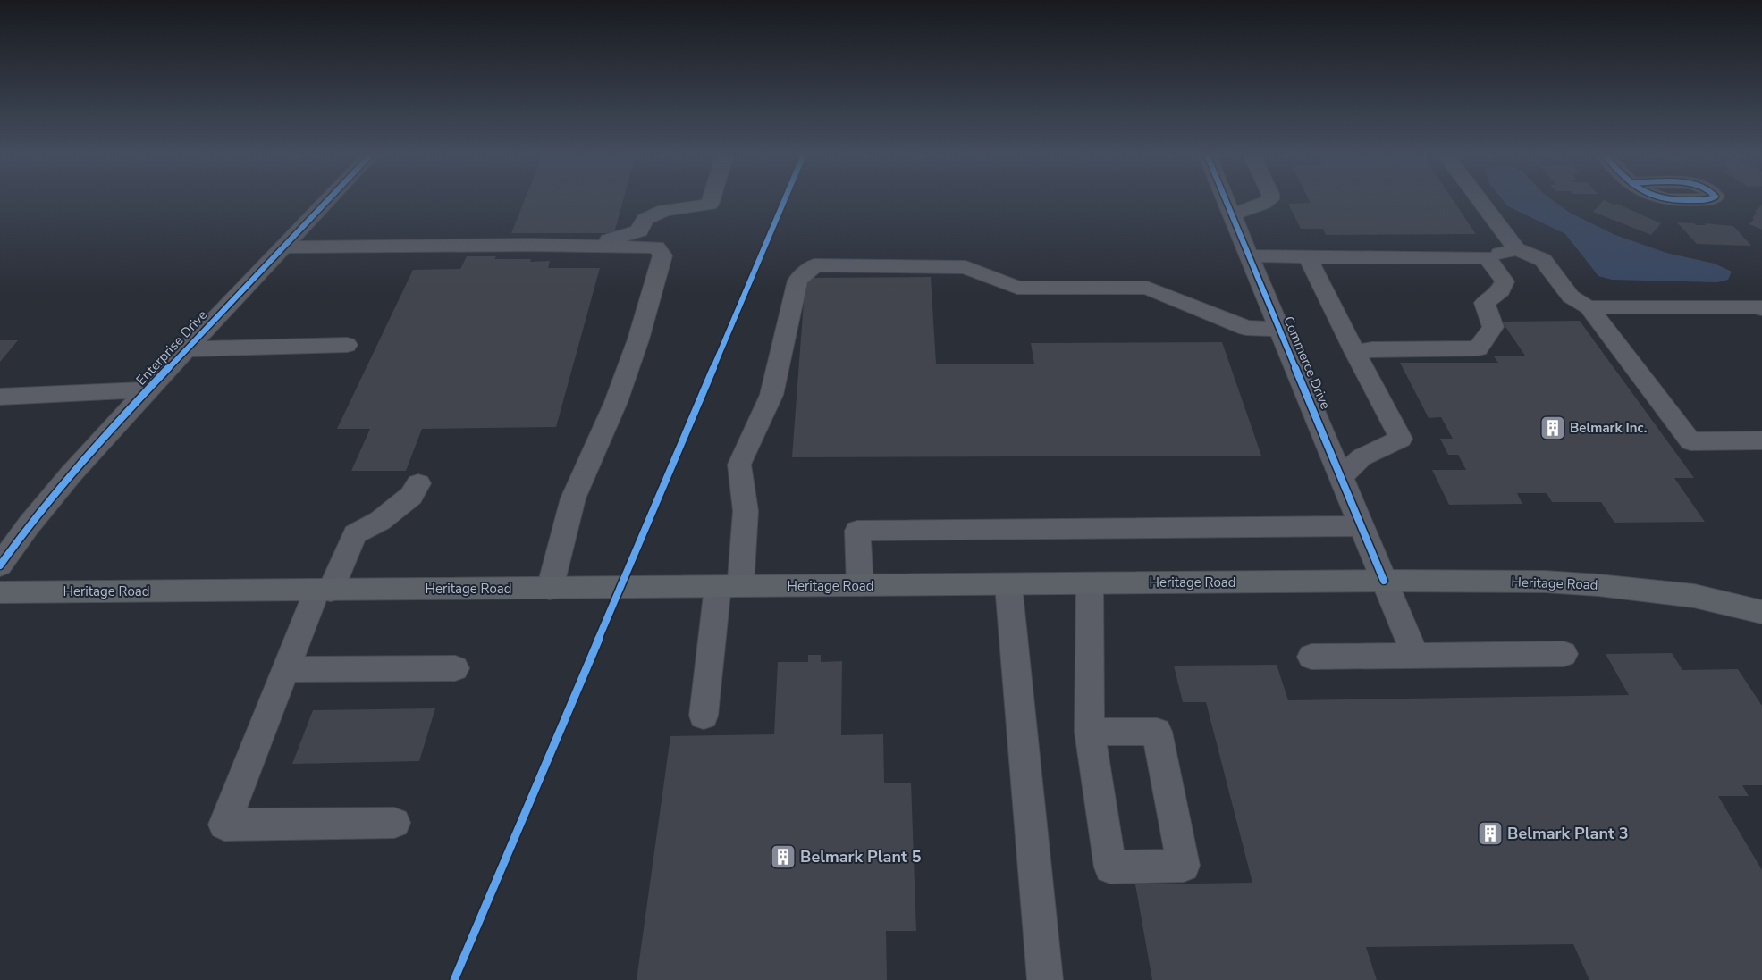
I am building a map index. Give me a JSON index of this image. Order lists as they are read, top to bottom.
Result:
{
  "streets": {
    "main road": ["Heritage Road"],
    "street": ["Enterprise Drive", "Commerce Drive"]
  },
  "crossings": [
    ["Commerce Drive", "Heritage Road"]
  ],
  "places": {
    "building": ["Belmark Inc.", "Belmark Plant 3", "Belmark Plant 5"]
  }
}
